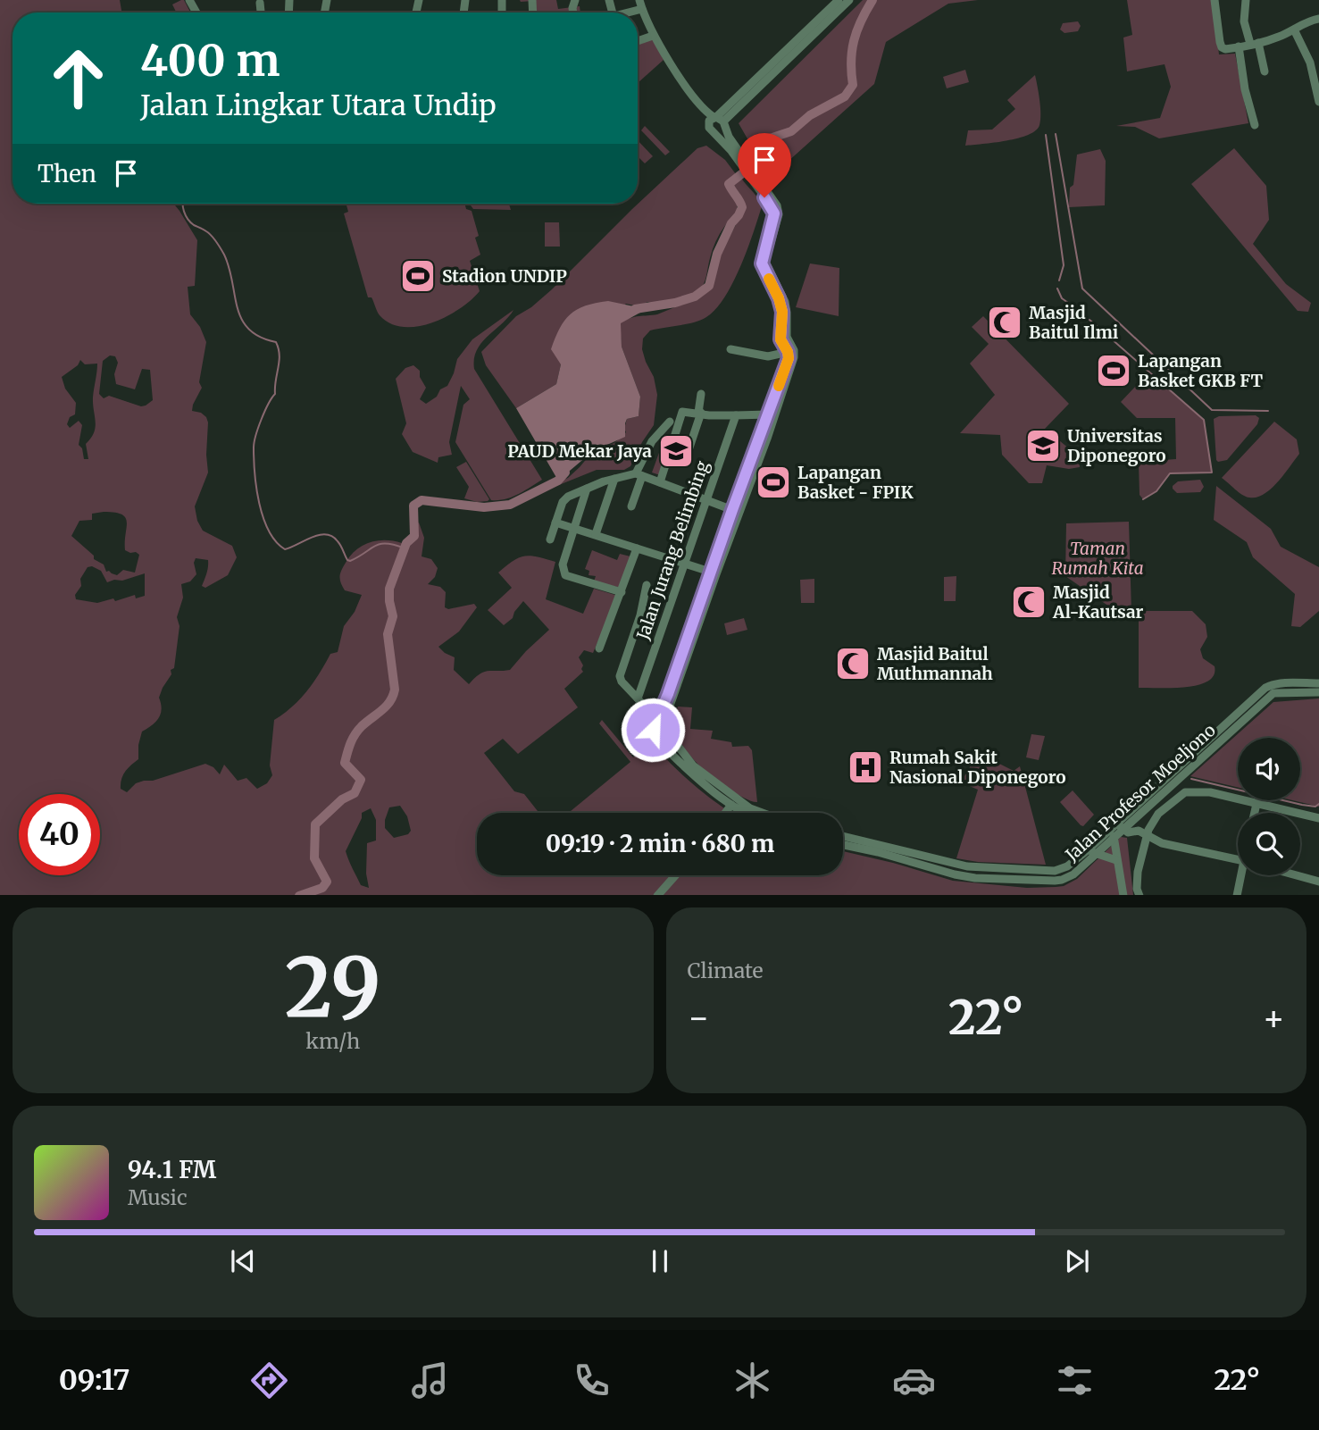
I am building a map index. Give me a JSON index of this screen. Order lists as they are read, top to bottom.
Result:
{
  "streets": {
    "street": ["Jalan Jurang Belimbing", "Jalan Profesor Moeljono"]
  },
  "parks": ["Taman Rumah Kita"],
  "places": {
    "sports": ["Stadion UNDIP", "Lapangan Basket GKB FT", "Lapangan Basket - FPIK"],
    "mosque": ["Masjid Baitul Ilmi", "Masjid Al-Kautsar", "Masjid Baitul Muthmannah"],
    "school or university": ["Universitas Diponegoro", "PAUD Mekar Jaya"],
    "hospital": ["Rumah Sakit Nasional Diponegoro"]
  },
  "page": {
    "turn": ["400 m", "Jalan Lingkar Utara Undip"],
    "then": "Then",
    "limit": "40",
    "trip": "09:19 · 2 min · 680 m",
    "tile": [
      ["29", "km/h"],
      "Climate"
    ],
    "heat": ["−", "22°", "+"],
    "song": ["94.1 FM", "Music"],
    "tabs": ["09:17", "22°"]
  }
}
